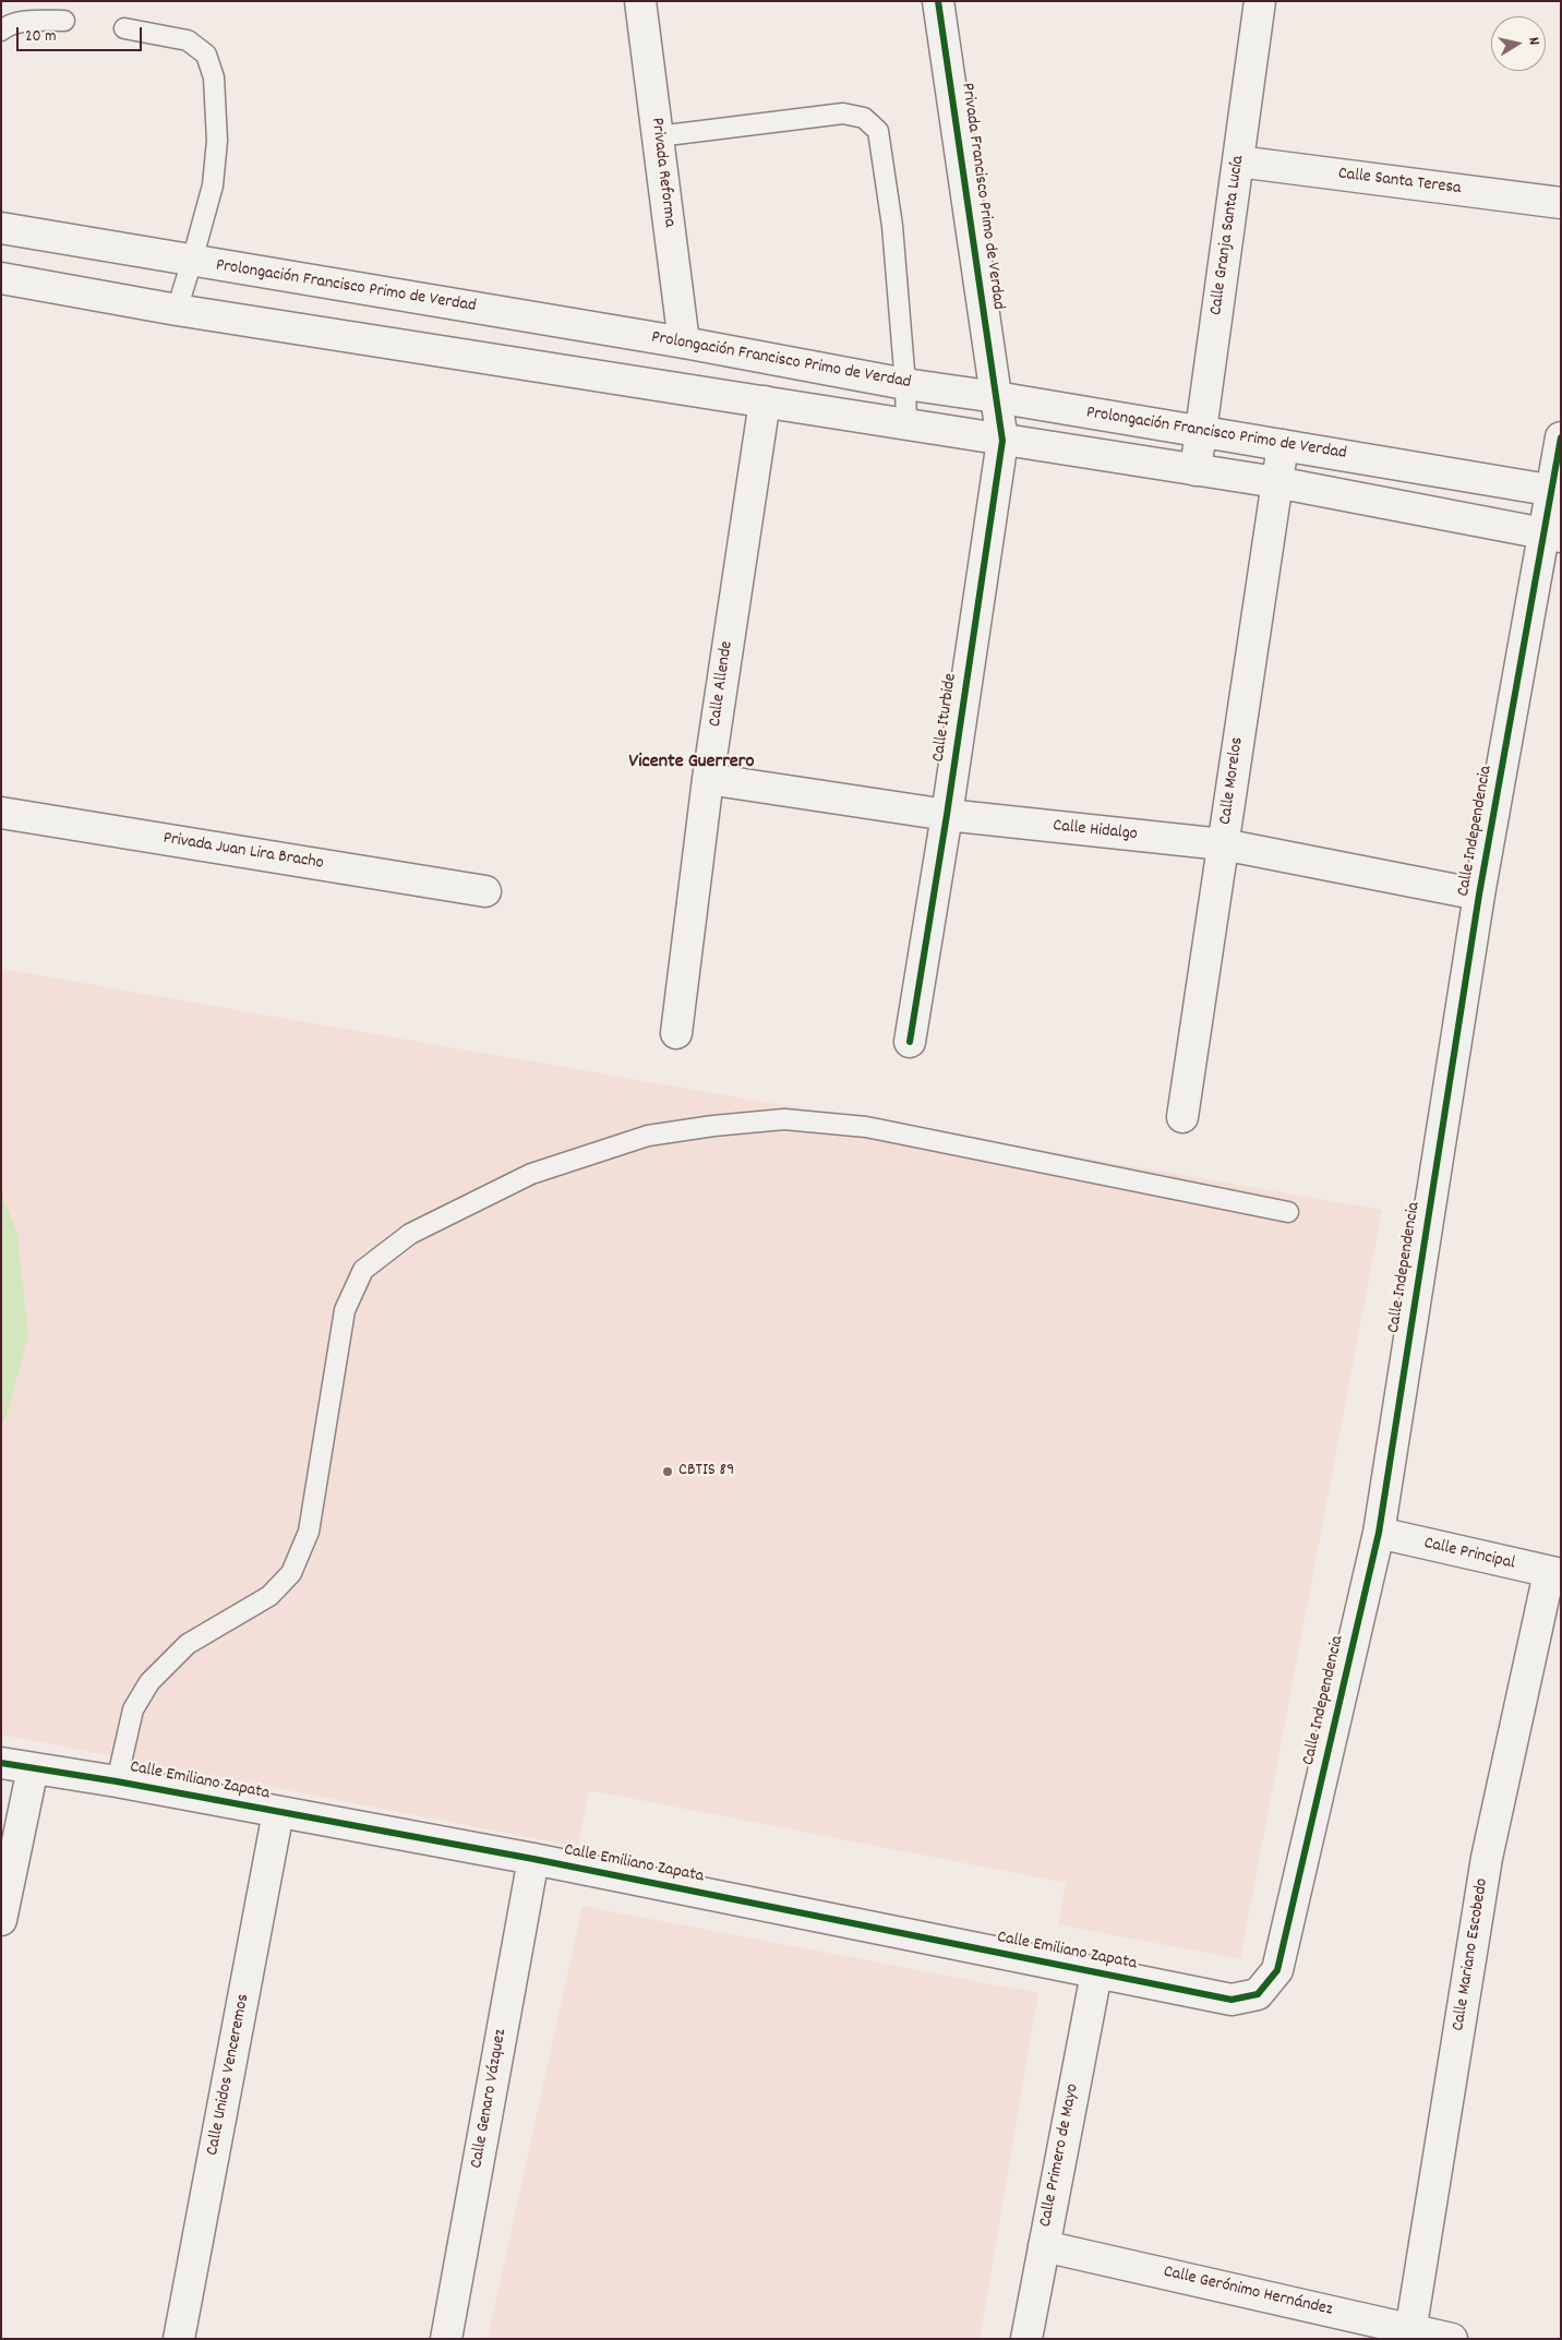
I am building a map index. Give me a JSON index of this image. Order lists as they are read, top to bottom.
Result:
{
  "streets": {
    "street": [
      "Privada Reforma",
      "Calle Santa Teresa",
      "Privada Francisco Primo de Verdad",
      "Calle Granja Santa Lucía",
      "Prolongación Francisco Primo de Verdad",
      "Calle Allende",
      "Calle Iturbide",
      "Calle Morelos",
      "Calle Hidalgo",
      "Calle Independencia",
      "Privada Juan Lira Bracho",
      "Calle Principal",
      "Calle Emiliano Zapata",
      "Calle Mariano Escobedo",
      "Calle Unidos Venceremos",
      "Calle Genaro Vázquez",
      "Calle Primero de Mayo",
      "Calle Gerónimo Hernández"
    ]
  },
  "crossings": [
    ["Privada Reforma", "Prolongación Francisco Primo de Verdad"],
    ["Calle Santa Teresa", "Calle Granja Santa Lucía"],
    ["Privada Francisco Primo de Verdad", "Prolongación Francisco Primo de Verdad"],
    ["Privada Francisco Primo de Verdad", "Calle Iturbide"],
    ["Calle Granja Santa Lucía", "Prolongación Francisco Primo de Verdad"],
    ["Prolongación Francisco Primo de Verdad", "Calle Iturbide"],
    ["Prolongación Francisco Primo de Verdad", "Calle Morelos"],
    ["Prolongación Francisco Primo de Verdad", "Calle Independencia"],
    ["Calle Allende", "Calle Hidalgo"],
    ["Calle Iturbide", "Calle Hidalgo"],
    ["Calle Morelos", "Calle Hidalgo"],
    ["Calle Hidalgo", "Calle Independencia"],
    ["Calle Independencia", "Calle Principal"],
    ["Calle Independencia", "Calle Emiliano Zapata"],
    ["Calle Principal", "Calle Mariano Escobedo"],
    ["Calle Emiliano Zapata", "Calle Unidos Venceremos"],
    ["Calle Emiliano Zapata", "Calle Genaro Vázquez"],
    ["Calle Emiliano Zapata", "Calle Primero de Mayo"],
    ["Calle Mariano Escobedo", "Calle Gerónimo Hernández"],
    ["Calle Primero de Mayo", "Calle Gerónimo Hernández"]
  ],
  "districts": ["Vicente Guerrero"],
  "places": ["CBTIS 89"],
  "scale_bar": "20 m",
  "north": "right"
}
